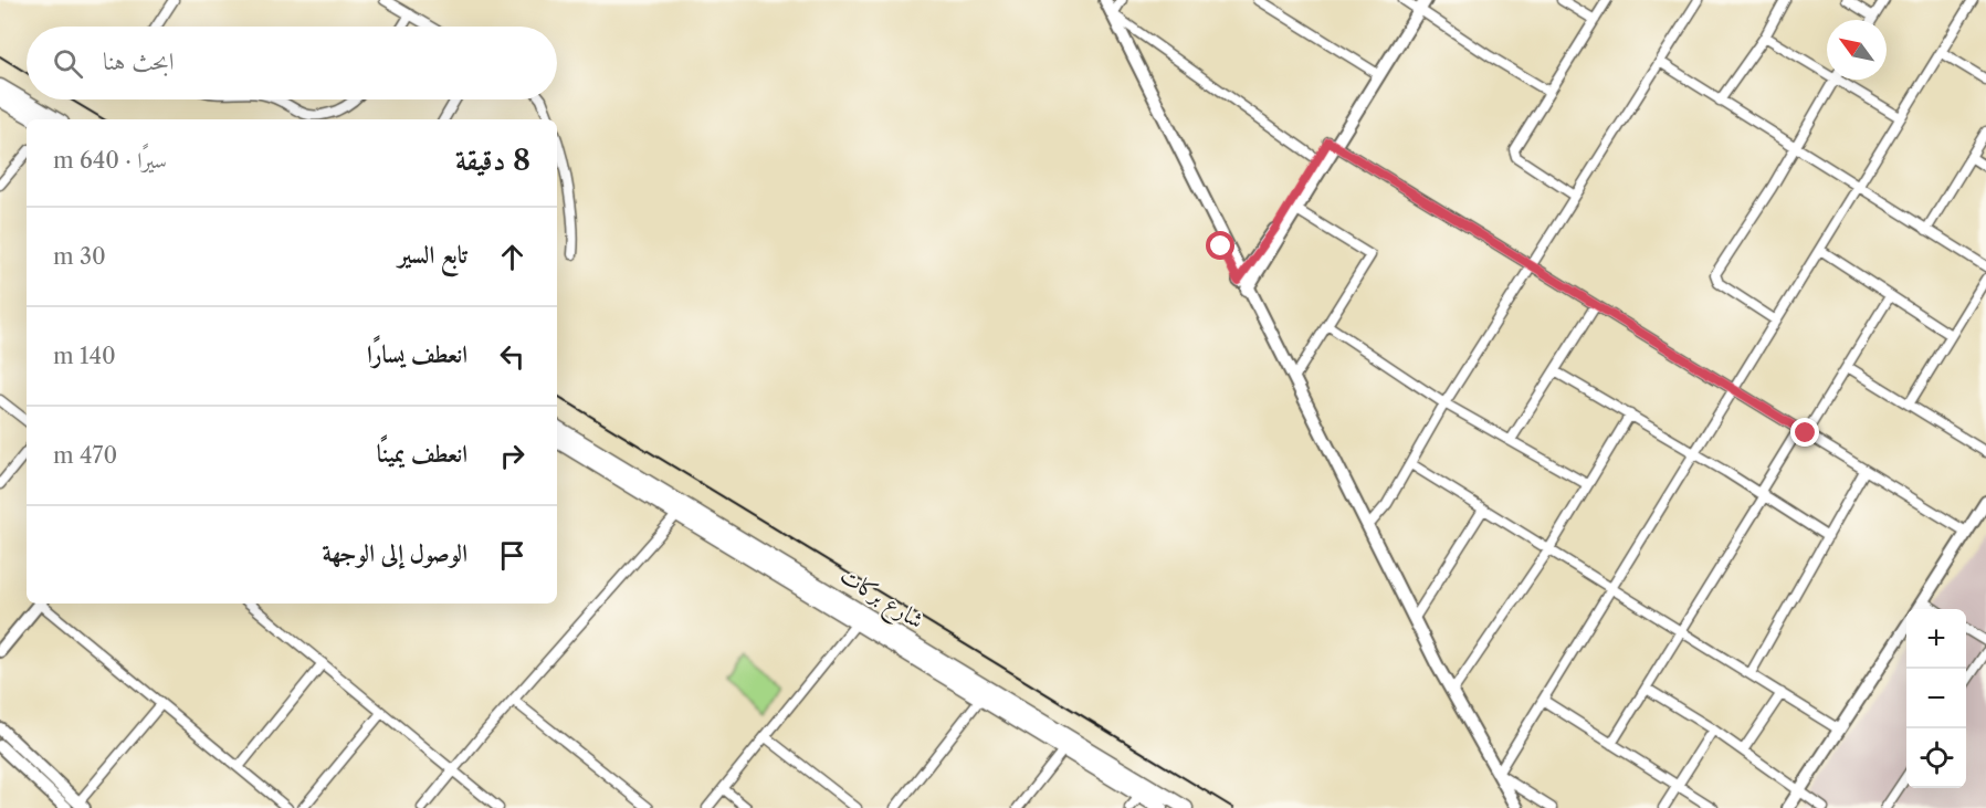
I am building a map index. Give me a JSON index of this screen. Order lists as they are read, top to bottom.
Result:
{
  "streets": {
    "main road": ["شارع بركات"]
  },
  "north": "top left",
  "page": {
    "search": "ابحث هنا",
    "heading": ["8 دقيقة", "سيرًا · 640 m"],
    "list": [
      ["تابع السير", "30 m"],
      ["انعطف يسارًا", "140 m"],
      ["انعطف يمينًا", "470 m"],
      "الوصول إلى الوجهة"
    ],
    "map_buttons": ["+", "−"]
  }
}
